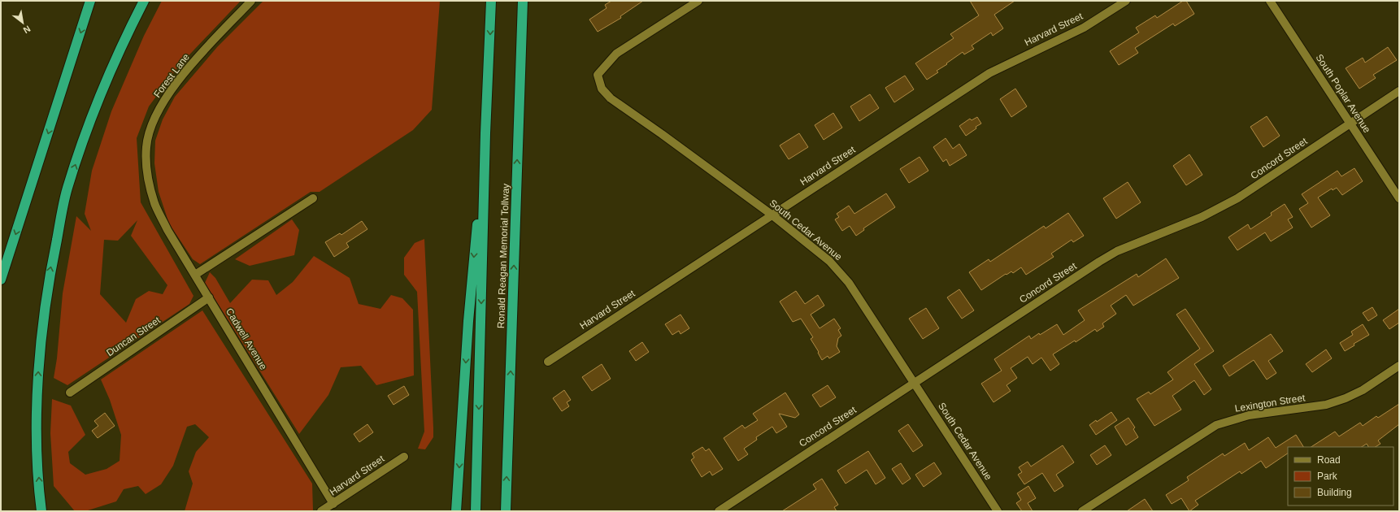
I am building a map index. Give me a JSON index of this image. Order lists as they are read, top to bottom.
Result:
{
  "streets": {
    "highway": ["Ronald Reagan Memorial Tollway"],
    "street": [
      "Harvard Street",
      "Forest Lane",
      "South Poplar Avenue",
      "Concord Street",
      "South Cedar Avenue",
      "Duncan Street",
      "Cadwell Avenue",
      "Lexington Street"
    ]
  },
  "crossings": [
    ["Harvard Street", "South Cedar Avenue"],
    ["Harvard Street", "Cadwell Avenue"],
    ["Forest Lane", "Cadwell Avenue"],
    ["South Poplar Avenue", "Concord Street"],
    ["Concord Street", "South Cedar Avenue"],
    ["Duncan Street", "Cadwell Avenue"]
  ],
  "legend": ["Road", "Park", "Building"],
  "north": "bottom right"
}
